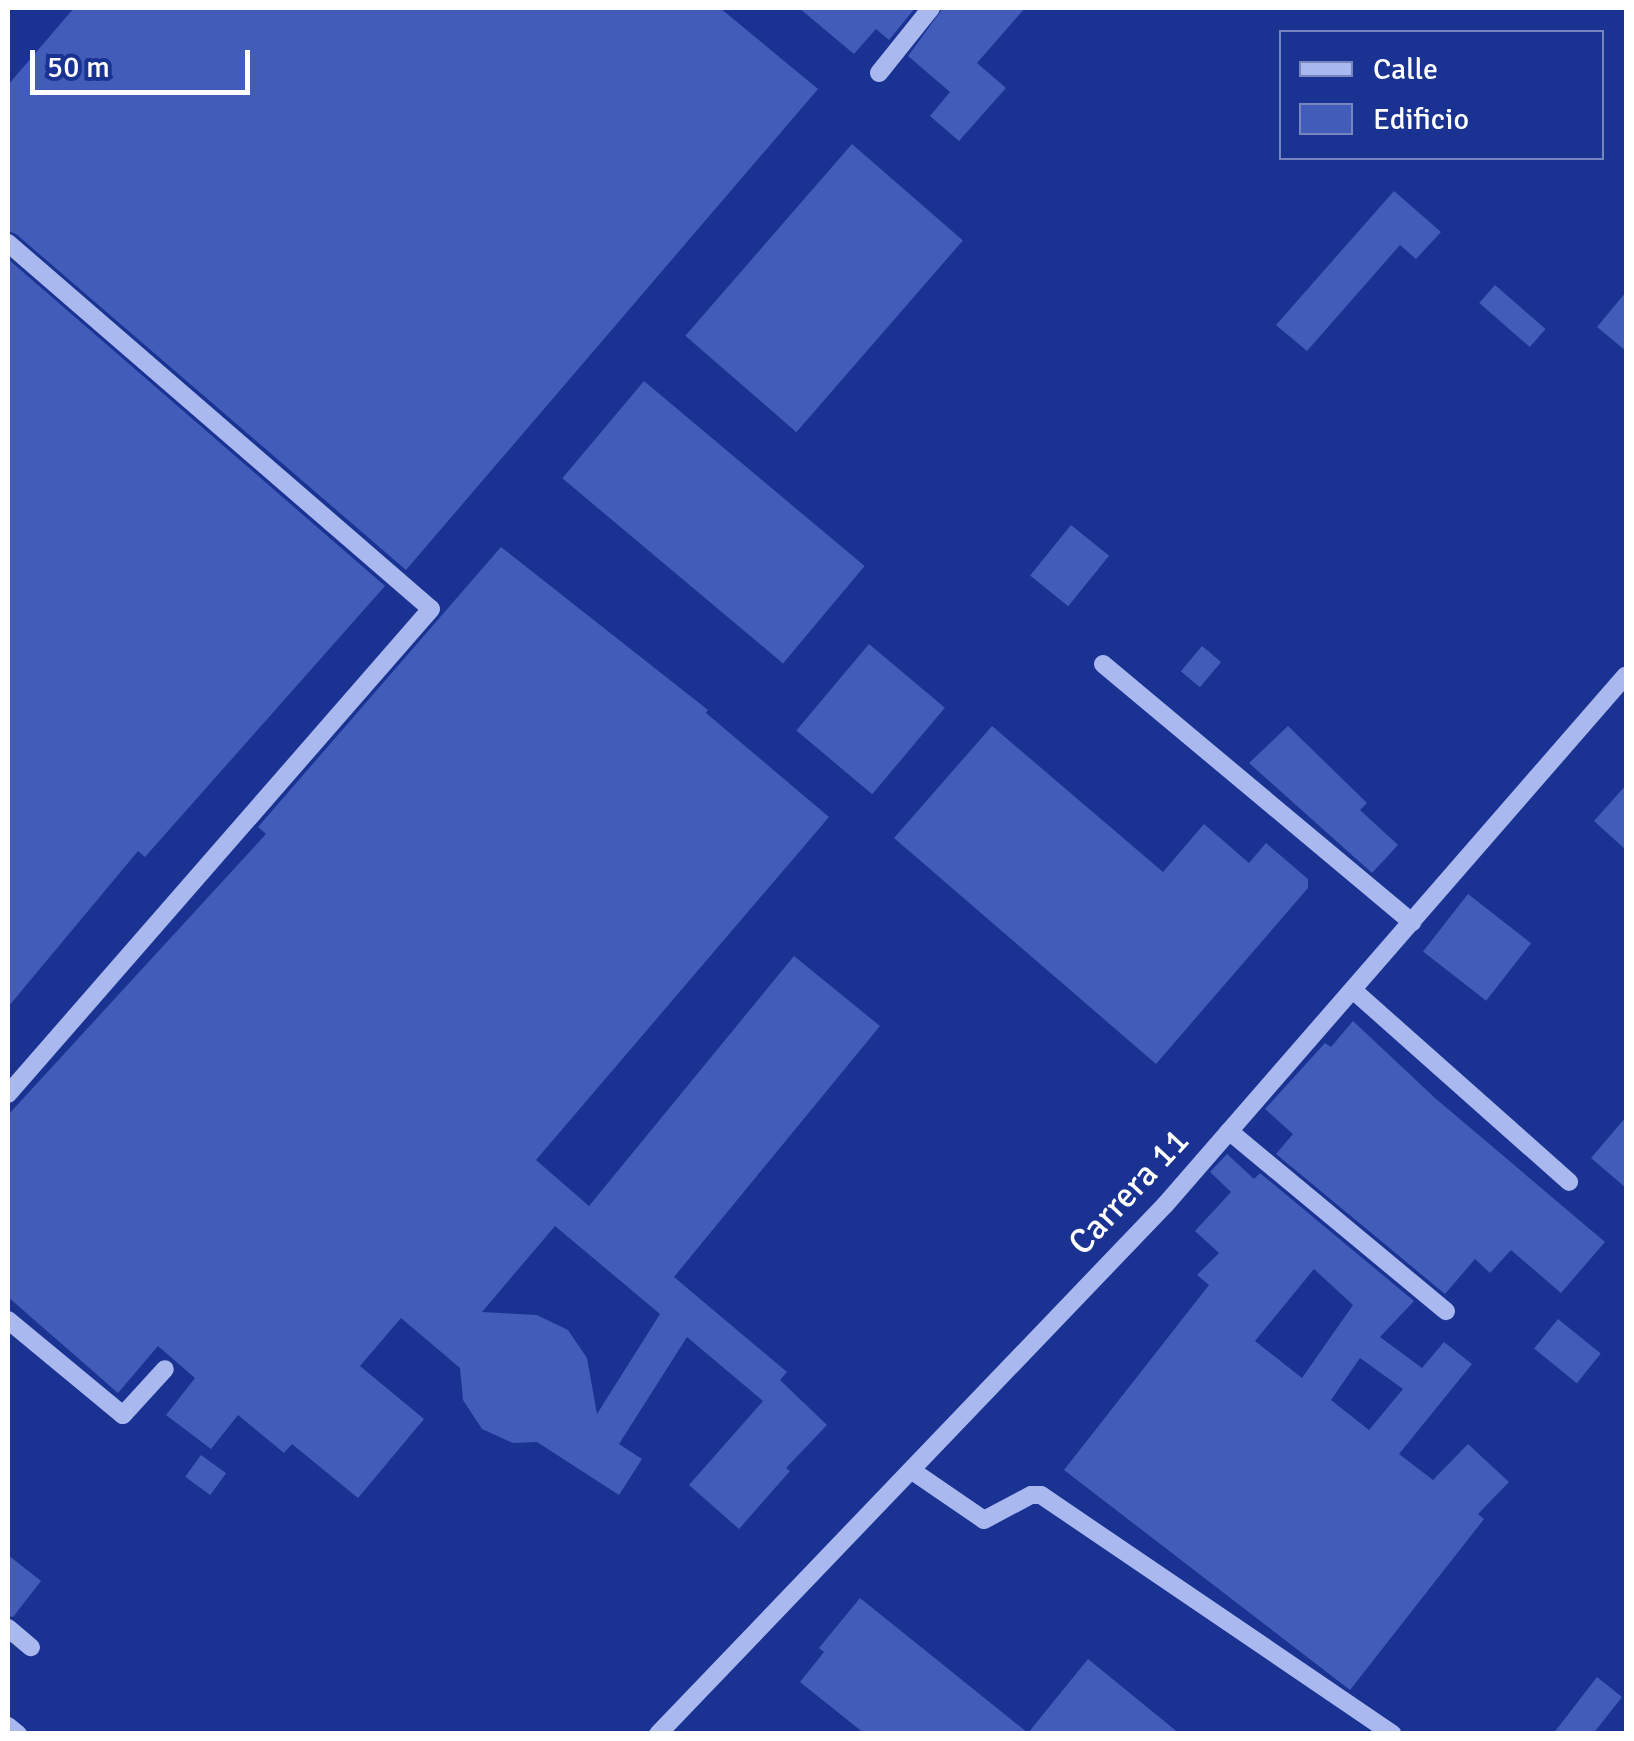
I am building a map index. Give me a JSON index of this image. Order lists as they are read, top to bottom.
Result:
{
  "streets": {
    "street": ["Carrera 11"]
  },
  "legend": ["Calle", "Edificio"],
  "scale_bar": "50 m"
}
